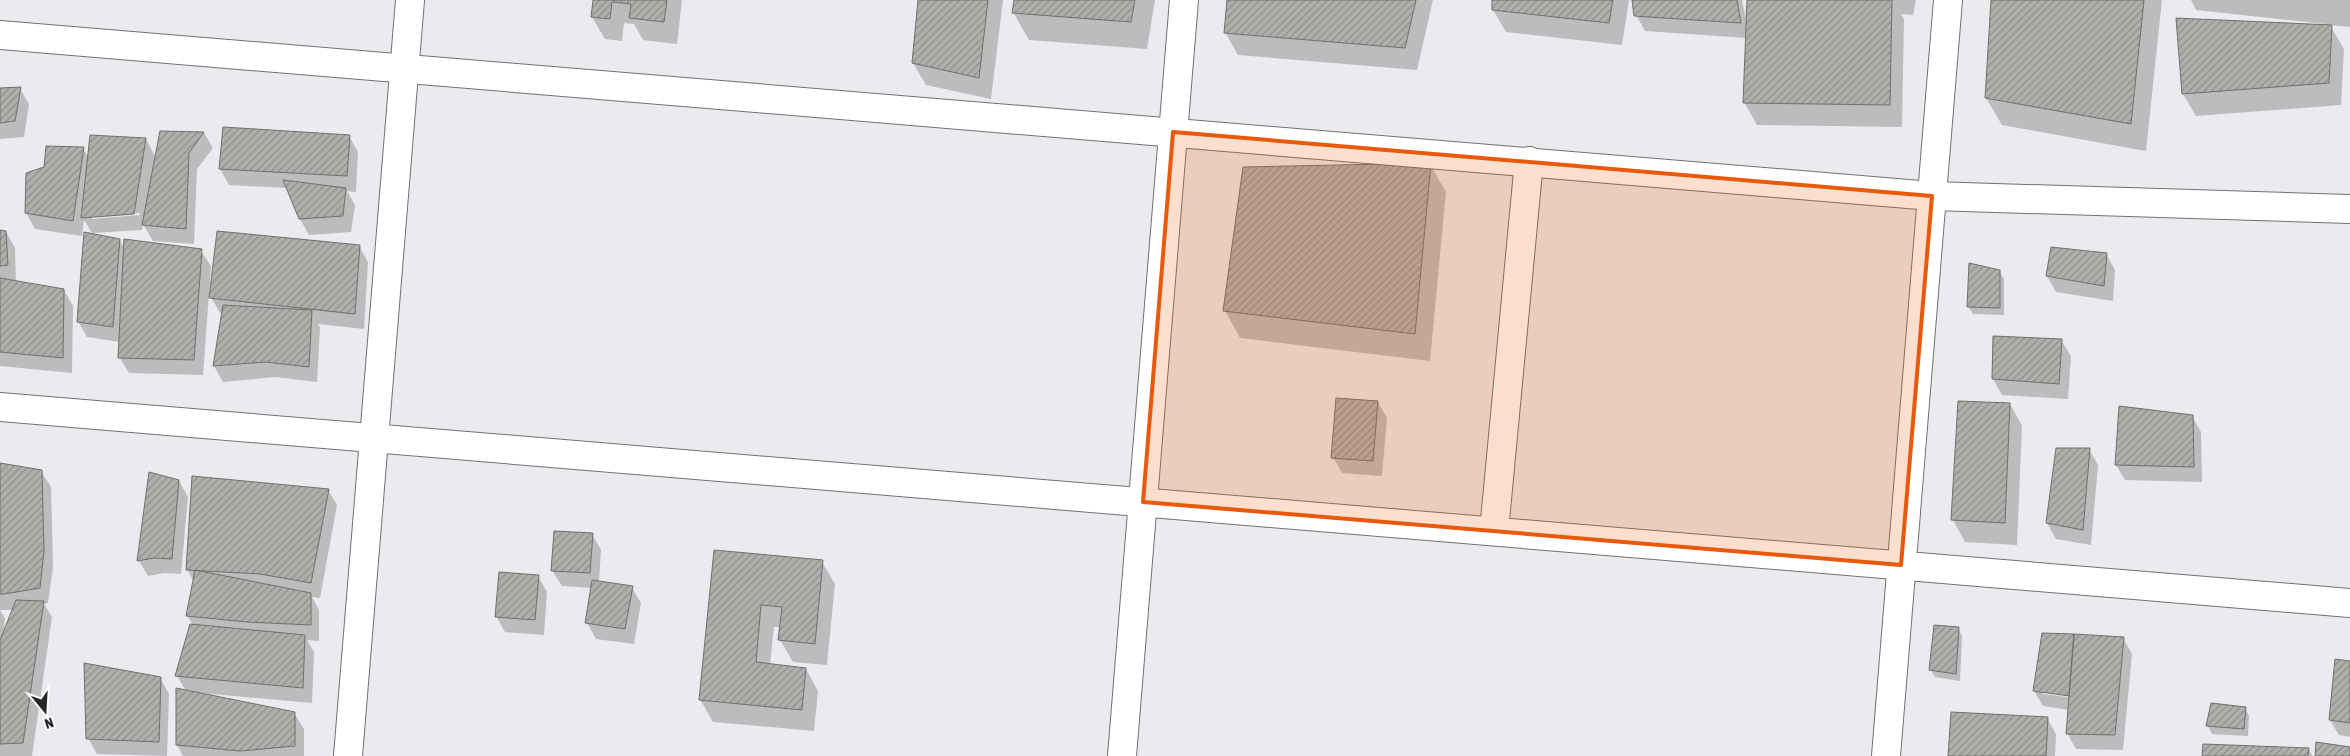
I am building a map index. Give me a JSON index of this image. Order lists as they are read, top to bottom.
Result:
{
  "north": "bottom"
}
